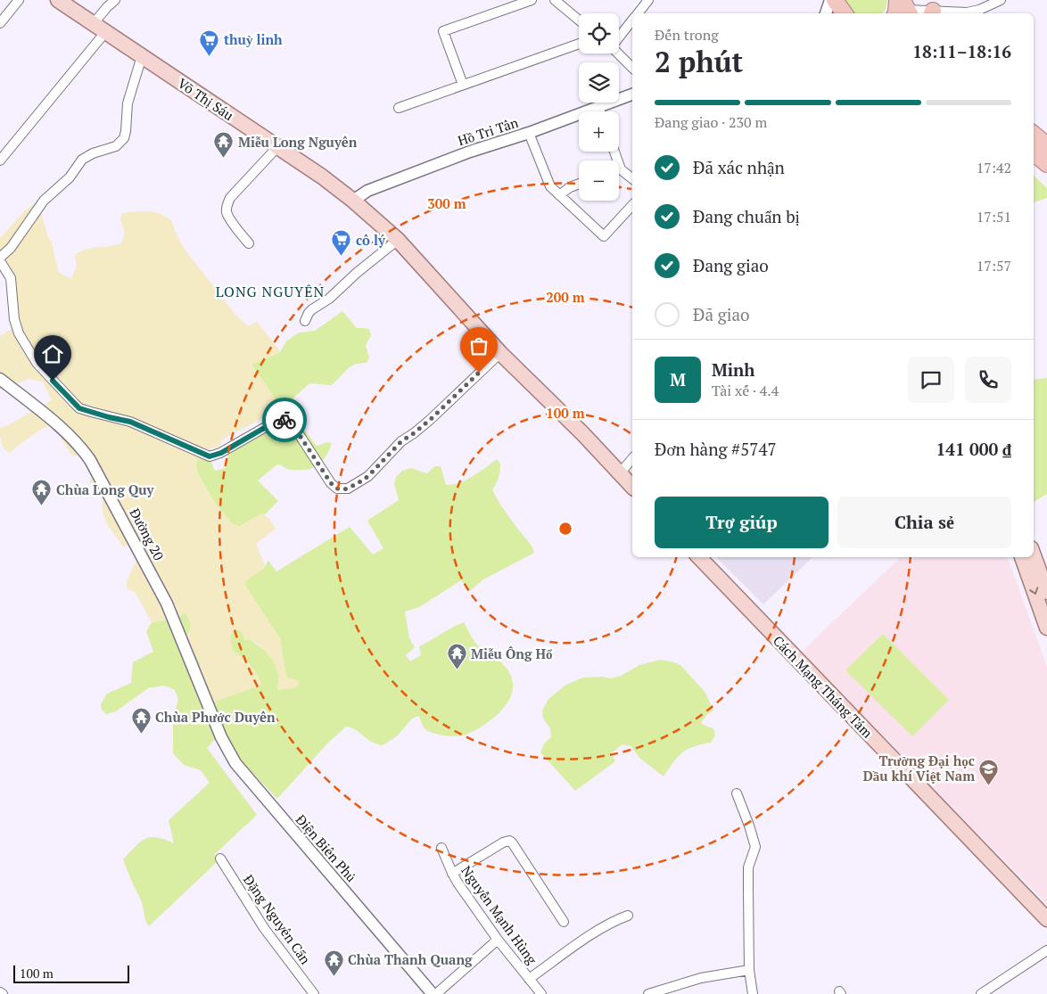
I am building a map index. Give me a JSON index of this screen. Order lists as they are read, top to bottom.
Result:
{
  "streets": {
    "main road": ["Võ Thị Sáu", "Cách Mạng Tháng Tám"],
    "street": [
      "Hồ Tri Tân",
      "Đường 20",
      "Điện Biên Phủ",
      "Nguyễn Mạnh Hùng",
      "Đặng Nguyên Cẩn"
    ]
  },
  "crossings": [
    ["Võ Thị Sáu", "Hồ Tri Tân"],
    ["Đường 20", "Điện Biên Phủ"]
  ],
  "districts": ["LONG NGUYÊN"],
  "places": {
    "supermarket": ["thuỳ linh", "cô lý"],
    "temple": [
      "Miễu Long Nguyên",
      "Chùa Long Quy",
      "Miễu Ông Hổ",
      "Chùa Phước Duyên",
      "Chùa Thanh Quang"
    ],
    "school or university": ["Trường Đại học Dầu khí Việt Nam"]
  },
  "scale_bar": "100 m",
  "page": {
    "map_buttons": ["+", "−"],
    "heading": ["2 phút", "Đến trong", "18:11–18:16"],
    "panel": [
      "Minh",
      "Tài xế · 4.4",
      "Đơn hàng #5747",
      "141 000 ₫"
    ],
    "bar": "Đang giao · 230 m",
    "list": [
      ["Đã xác nhận", "17:42"],
      ["Đang chuẩn bị", "17:51"],
      ["Đang giao", "17:57"],
      "Đã giao"
    ],
    "round": "M",
    "buttons": ["Trợ giúp", "Chia sẻ"],
    "scale": "100 m"
  },
  "rings": ["300 m", "200 m", "100 m"]
}
